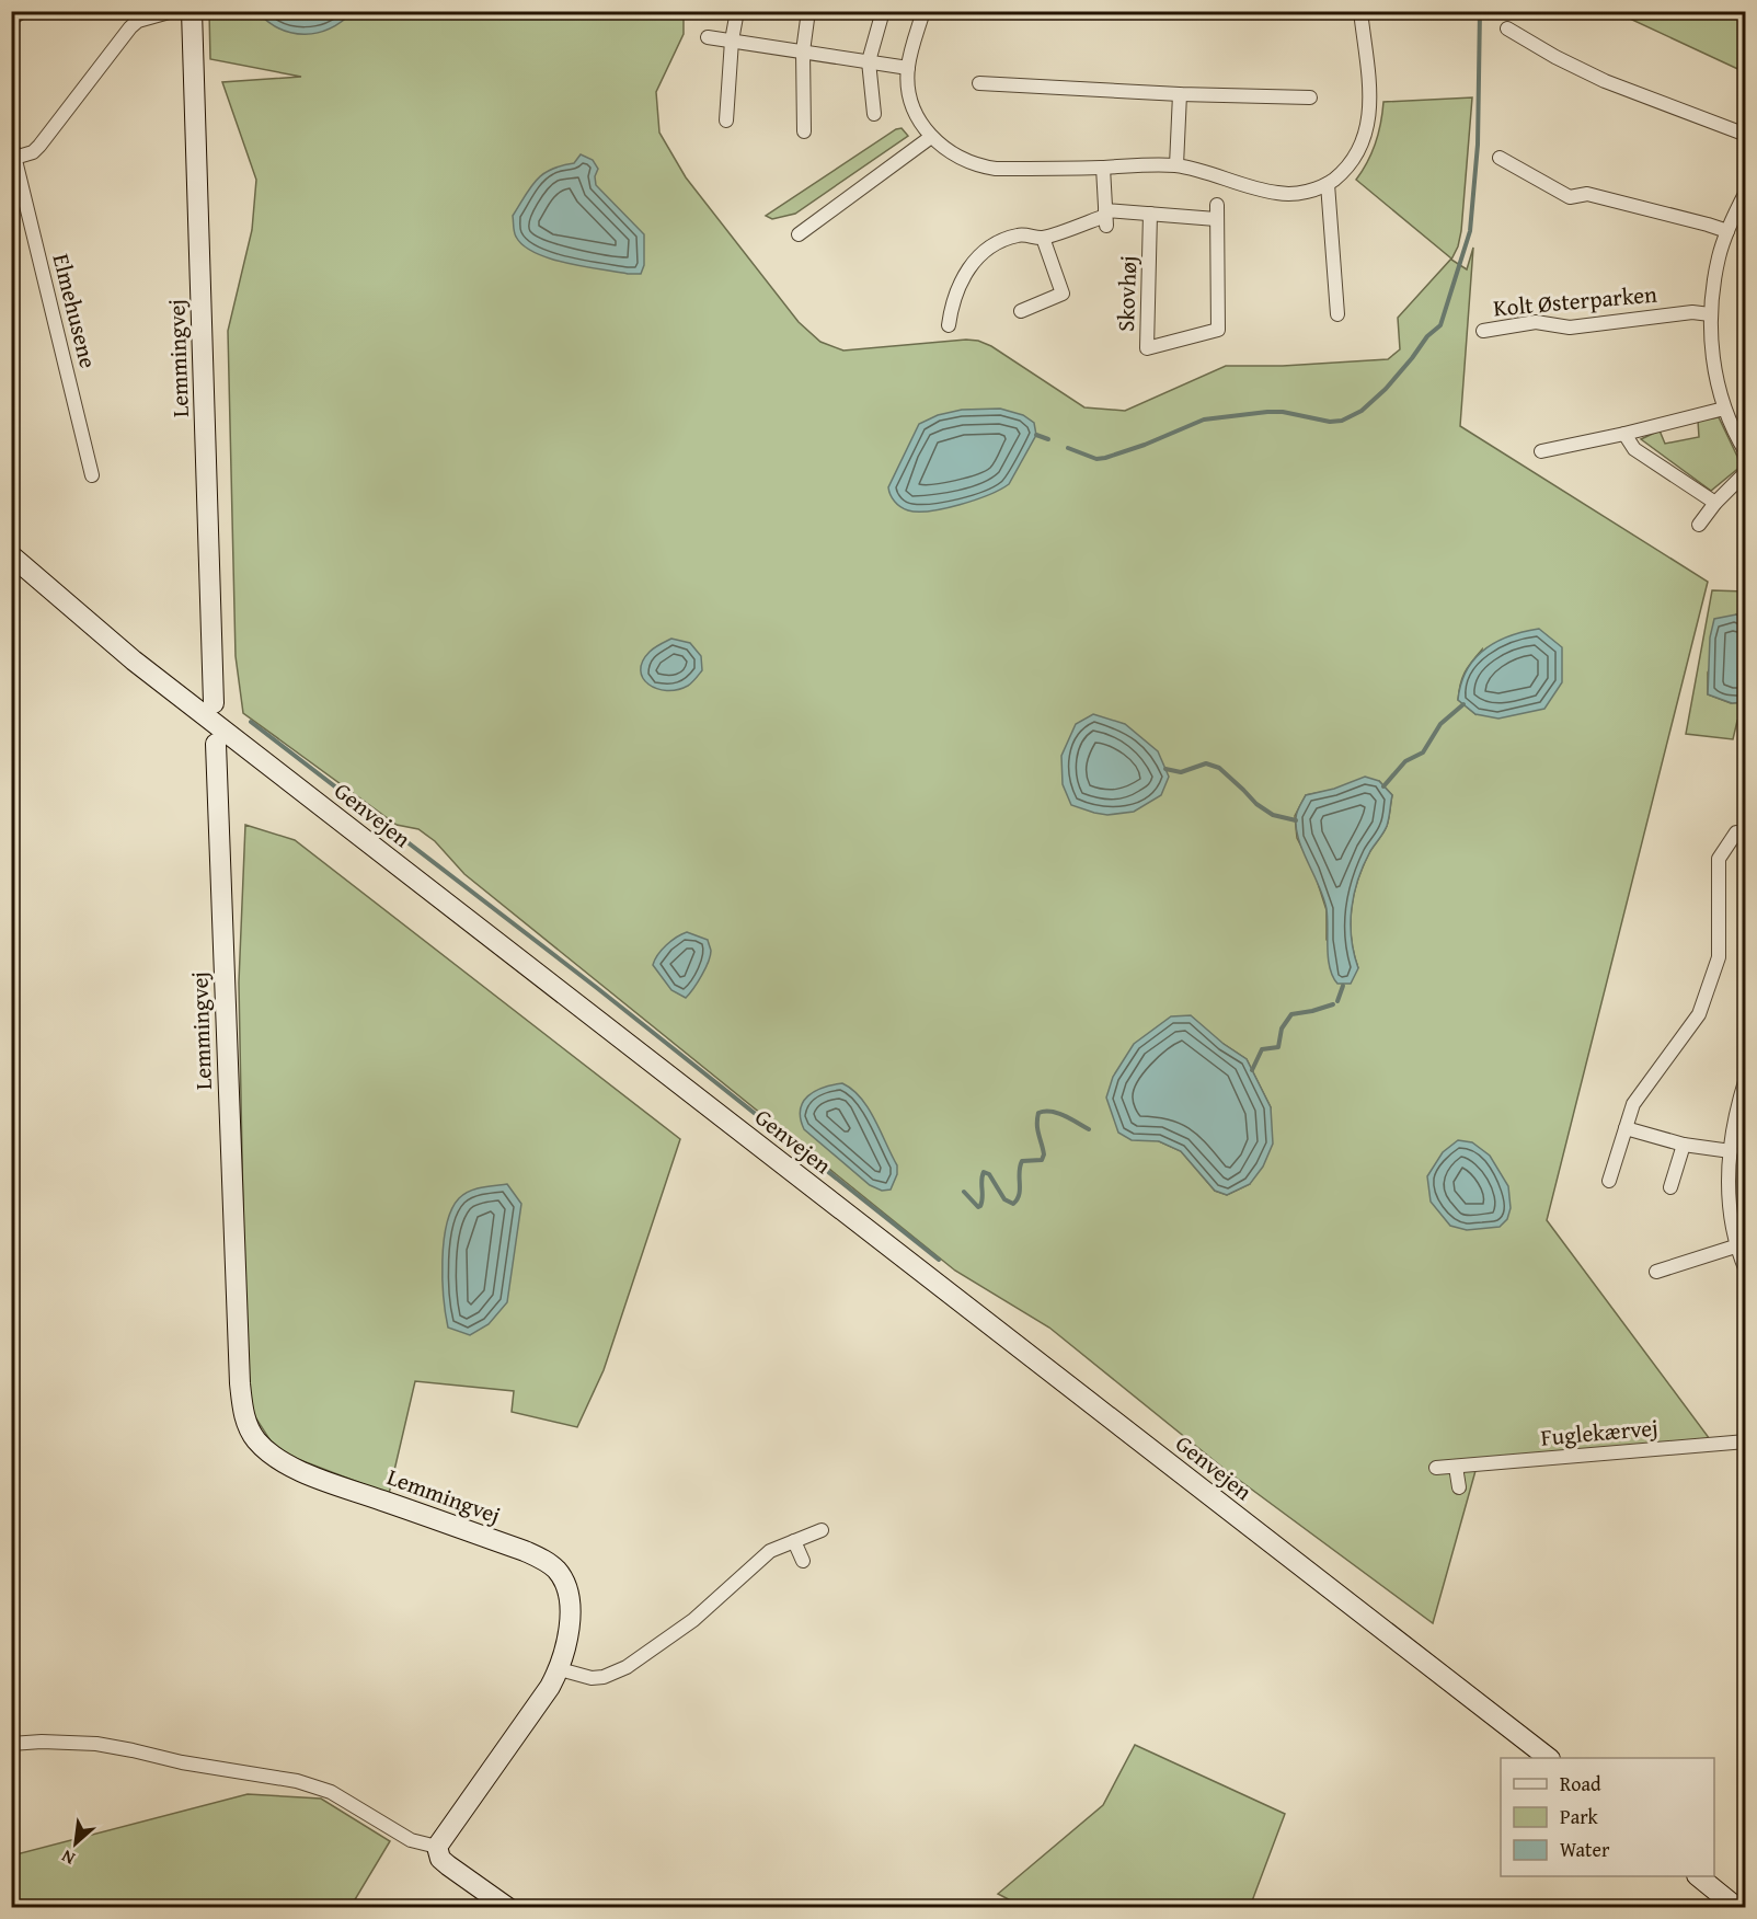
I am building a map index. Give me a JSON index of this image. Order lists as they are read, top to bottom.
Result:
{
  "streets": {
    "street": [
      "Skovhøj",
      "Kolt Østerparken",
      "Elmehusene",
      "Lemmingvej",
      "Genvejen",
      "Fuglekærvej"
    ]
  },
  "legend": ["Road", "Park", "Water"],
  "north": "bottom left"
}
